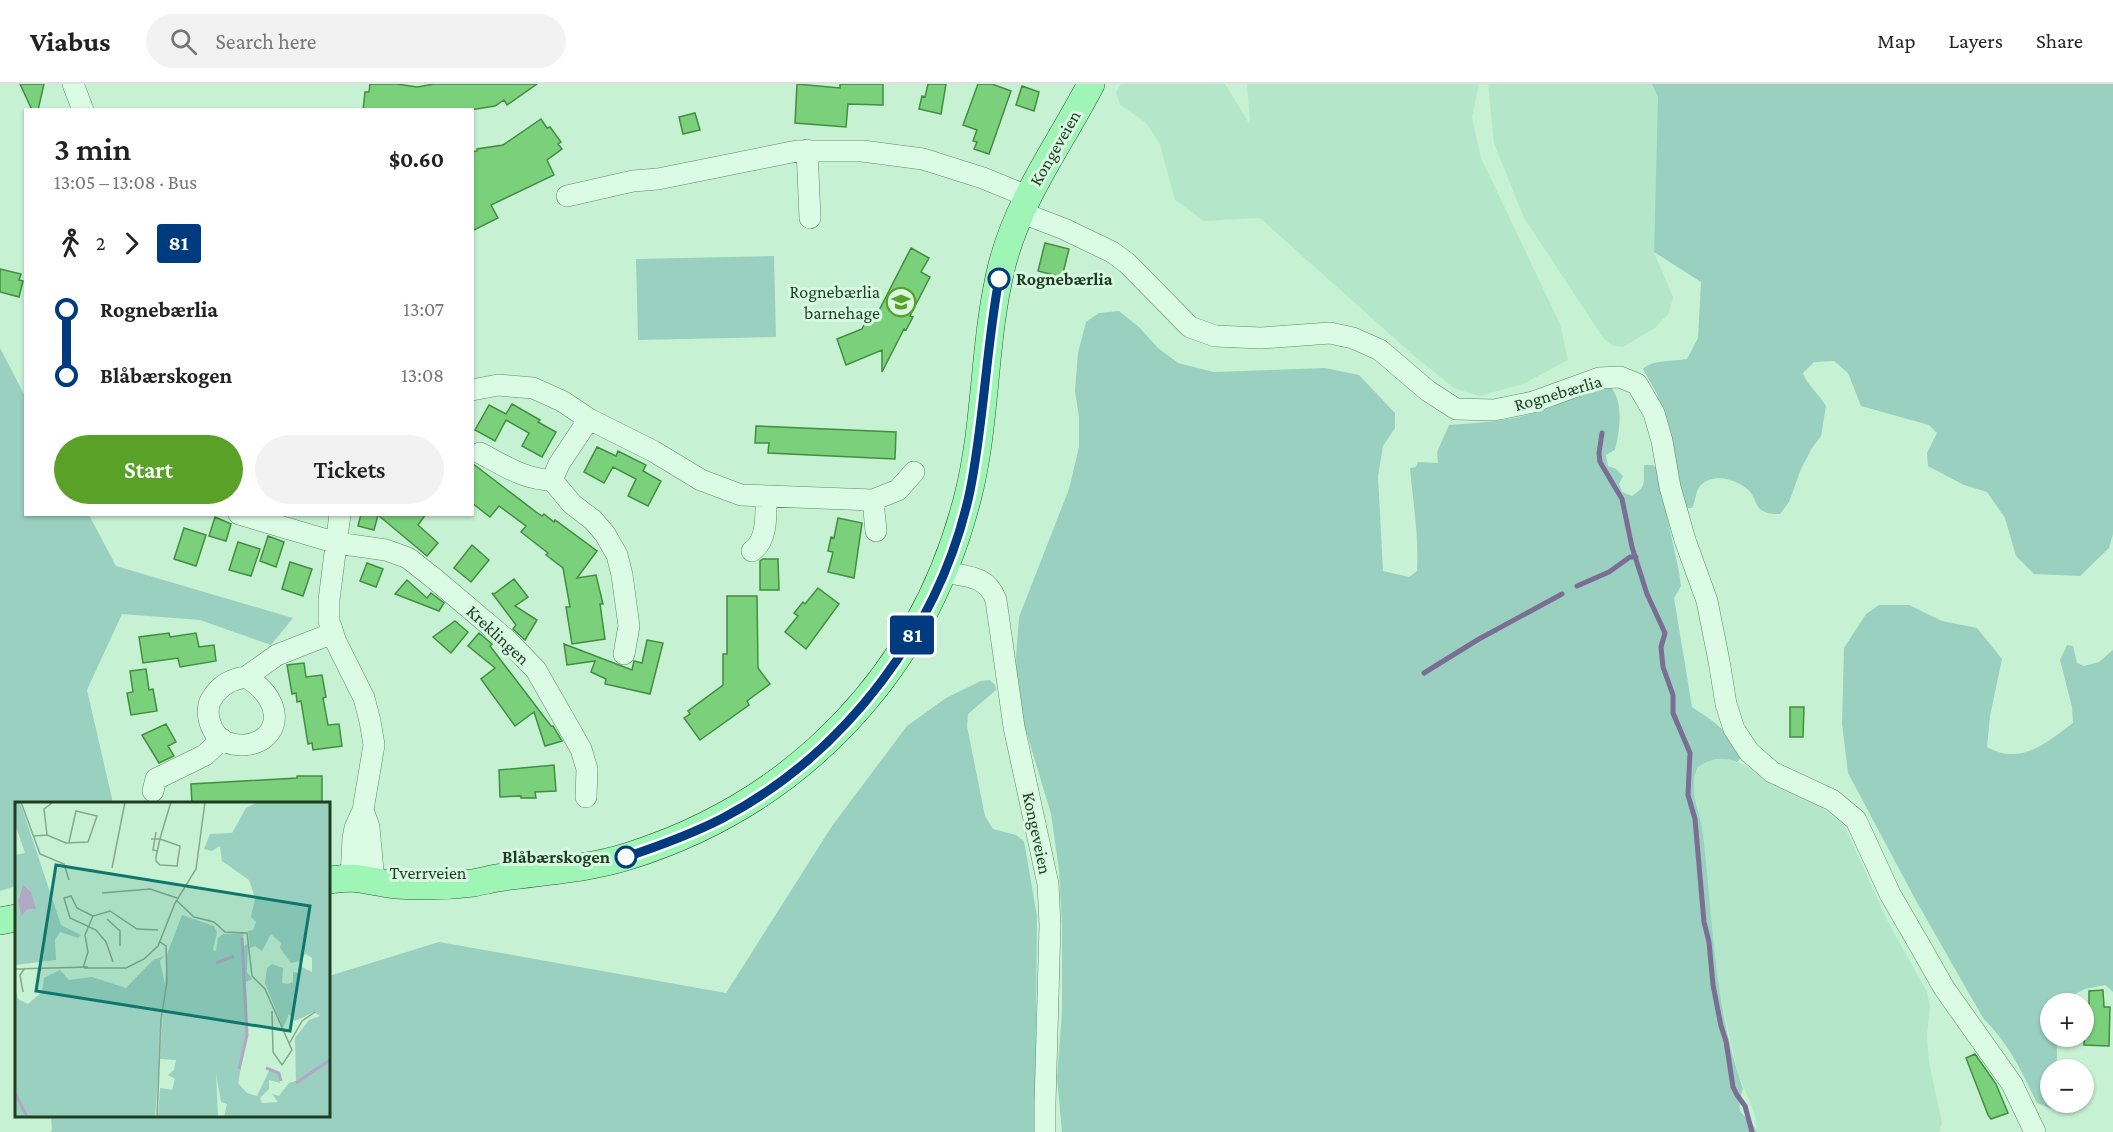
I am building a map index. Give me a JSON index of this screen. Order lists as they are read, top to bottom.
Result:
{
  "streets": {
    "main road": ["Kongeveien", "Tverrveien"],
    "street": ["Rognebærlia", "Kreklingen"]
  },
  "crossings": [
    ["Kongeveien", "Rognebærlia"],
    ["Kongeveien", "Tverrveien"],
    ["Rognebærlia", "Tverrveien"]
  ],
  "places": {
    "other": ["Rognebærlia", "Blåbærskogen"],
    "school or university": ["Rognebærlia barnehage"]
  },
  "lines": ["bus line 81"],
  "page": {
    "header": "Viabus",
    "search": "Search here",
    "nav": ["Map", "Layers", "Share"],
    "on_map": "81",
    "heading": ["3 min", "13:05 – 13:08 · Bus", "$0.60"],
    "legs": ["2", "81"],
    "list": [
      {
        "name": "Rognebærlia",
        "value": "13:07"
      },
      {
        "name": "Blåbærskogen",
        "value": "13:08"
      }
    ],
    "buttons": ["Start", "Tickets"],
    "map_buttons": ["+", "−"]
  }
}
